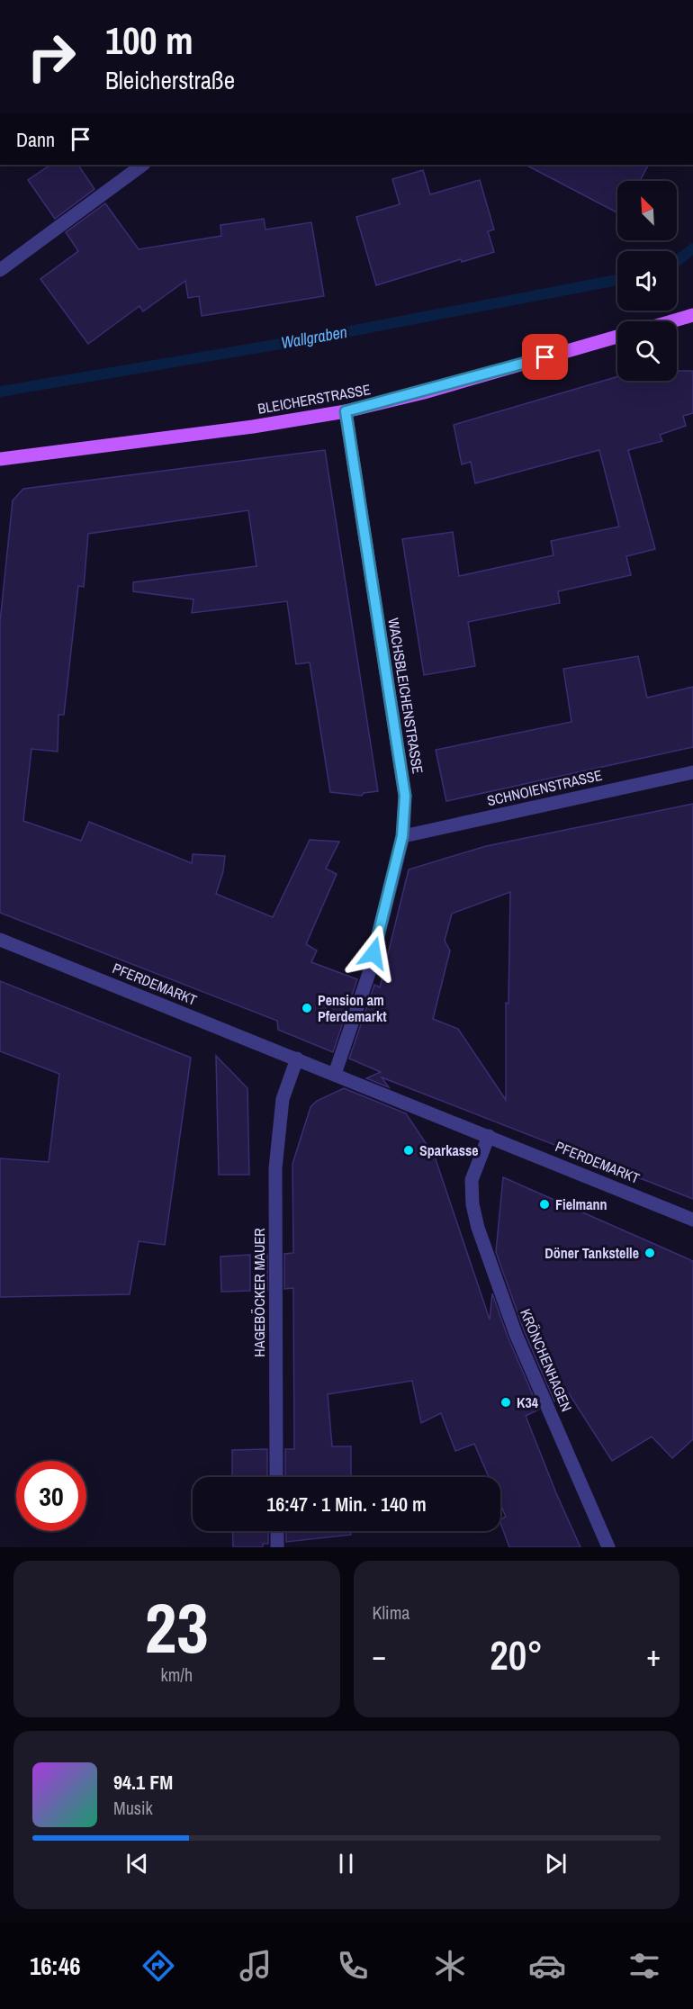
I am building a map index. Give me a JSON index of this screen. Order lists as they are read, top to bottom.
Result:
{
  "streets": {
    "main road": ["BLEICHERSTRASSE"],
    "street": [
      "WACHSBLEICHENSTRASSE",
      "SCHNOIENSTRASSE",
      "PFERDEMARKT",
      "HAGEBÖCKER MAUER",
      "KRÖNCHENHAGEN"
    ]
  },
  "crossings": [
    ["BLEICHERSTRASSE", "WACHSBLEICHENSTRASSE"],
    ["WACHSBLEICHENSTRASSE", "SCHNOIENSTRASSE"],
    ["WACHSBLEICHENSTRASSE", "PFERDEMARKT"],
    ["PFERDEMARKT", "HAGEBÖCKER MAUER"],
    ["PFERDEMARKT", "KRÖNCHENHAGEN"]
  ],
  "water": ["Wallgraben"],
  "places": [
    "Pension am Pferdemarkt",
    "Sparkasse",
    "Fielmann",
    "Döner Tankstelle",
    "K34"
  ],
  "north": "top left",
  "page": {
    "turn": ["100 m", "Bleicherstraße"],
    "then": "Dann",
    "limit": "30",
    "trip": "16:47 · 1 Min. · 140 m",
    "tile": [
      ["23", "km/h"],
      "Klima"
    ],
    "heat": ["−", "20°", "+"],
    "song": ["94.1 FM", "Musik"],
    "tabs": "16:46"
  }
}
